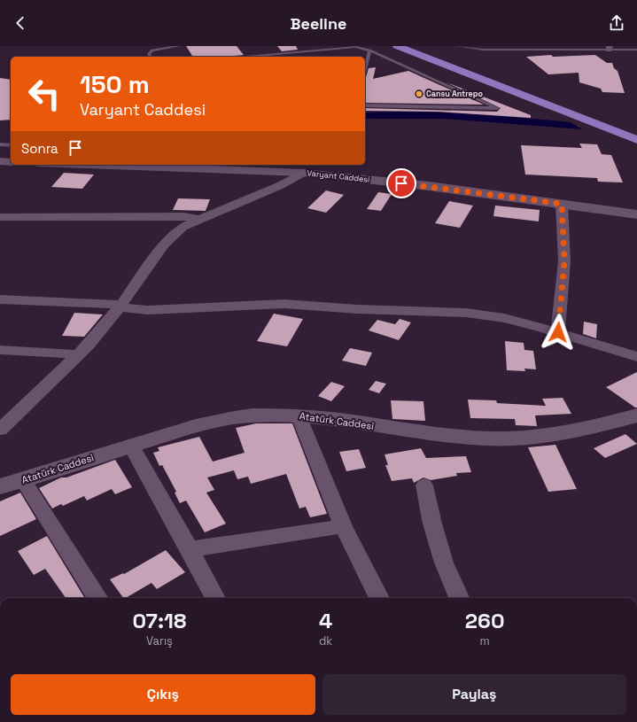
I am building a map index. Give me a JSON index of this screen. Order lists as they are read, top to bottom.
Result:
{
  "streets": {
    "street": ["Varyant Caddesi", "Atatürk Caddesi"]
  },
  "places": ["Cansu Antrepo"],
  "page": {
    "header": "Beeline",
    "turn": ["150 m", "Varyant Caddesi"],
    "then": "Sonra",
    "eta": [
      "07:18",
      "Varış",
      "4",
      "dk",
      "260",
      "m"
    ],
    "buttons": ["Çıkış", "Paylaş"]
  }
}
